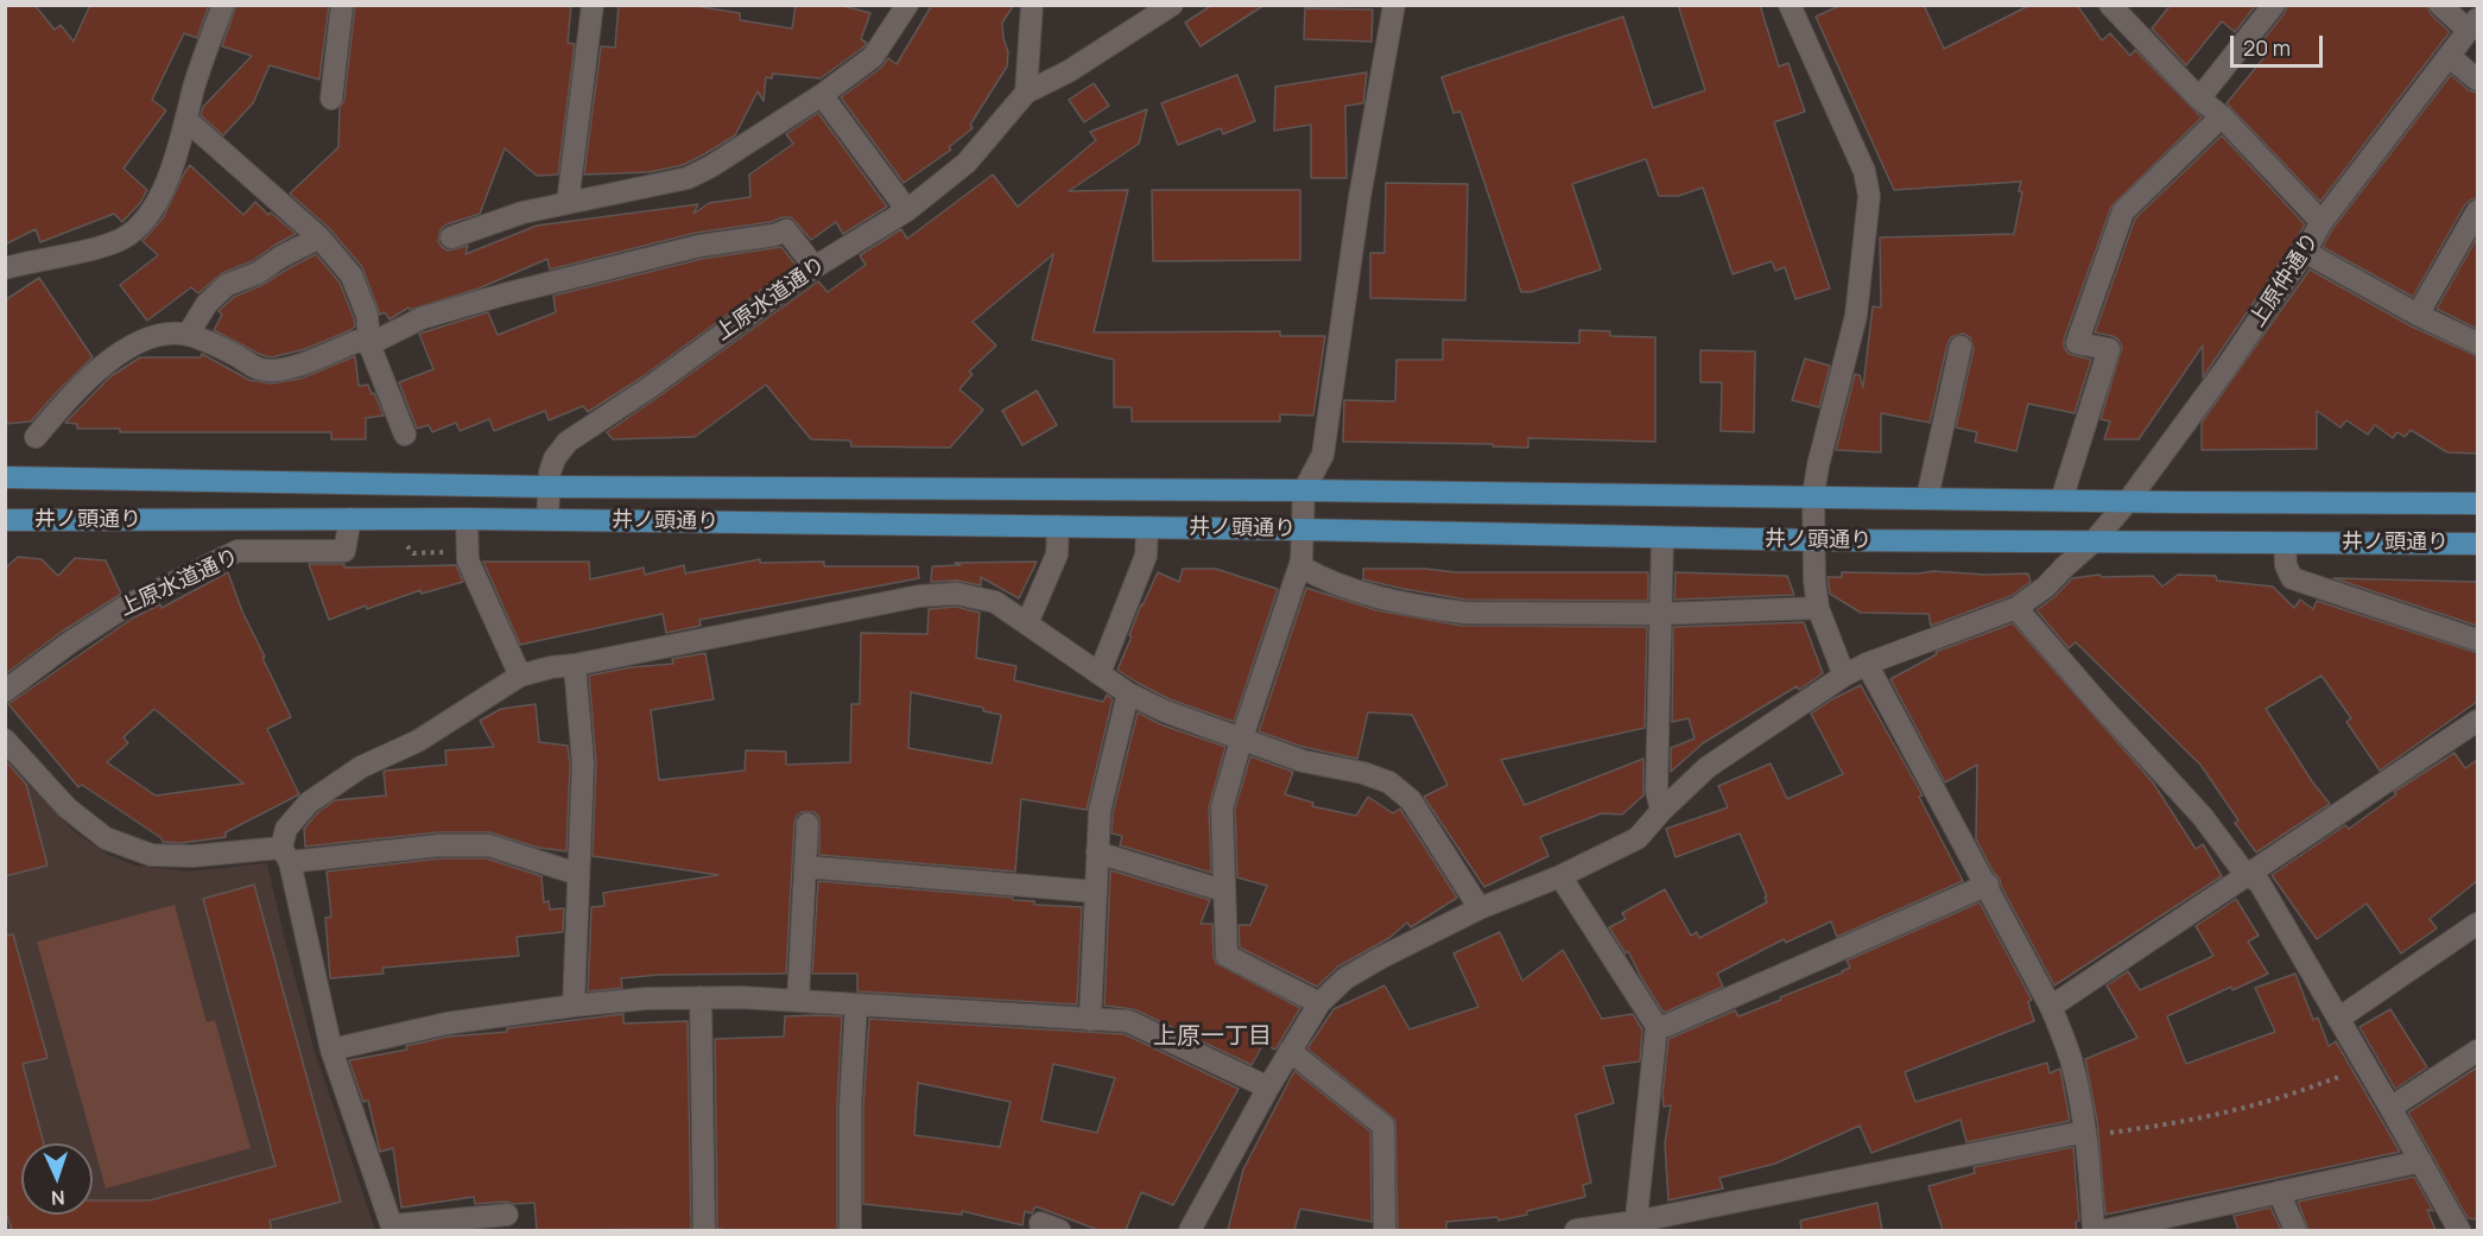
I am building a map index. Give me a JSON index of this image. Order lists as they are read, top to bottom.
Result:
{
  "streets": {
    "main road": ["井ノ頭通り"],
    "street": ["上原仲通り", "上原水道通り"]
  },
  "crossings": [
    ["上原仲通り", "井ノ頭通り"],
    ["上原水道通り", "井ノ頭通り"]
  ],
  "districts": ["上原一丁目"],
  "scale_bar": "20 m",
  "north": "bottom"
}
